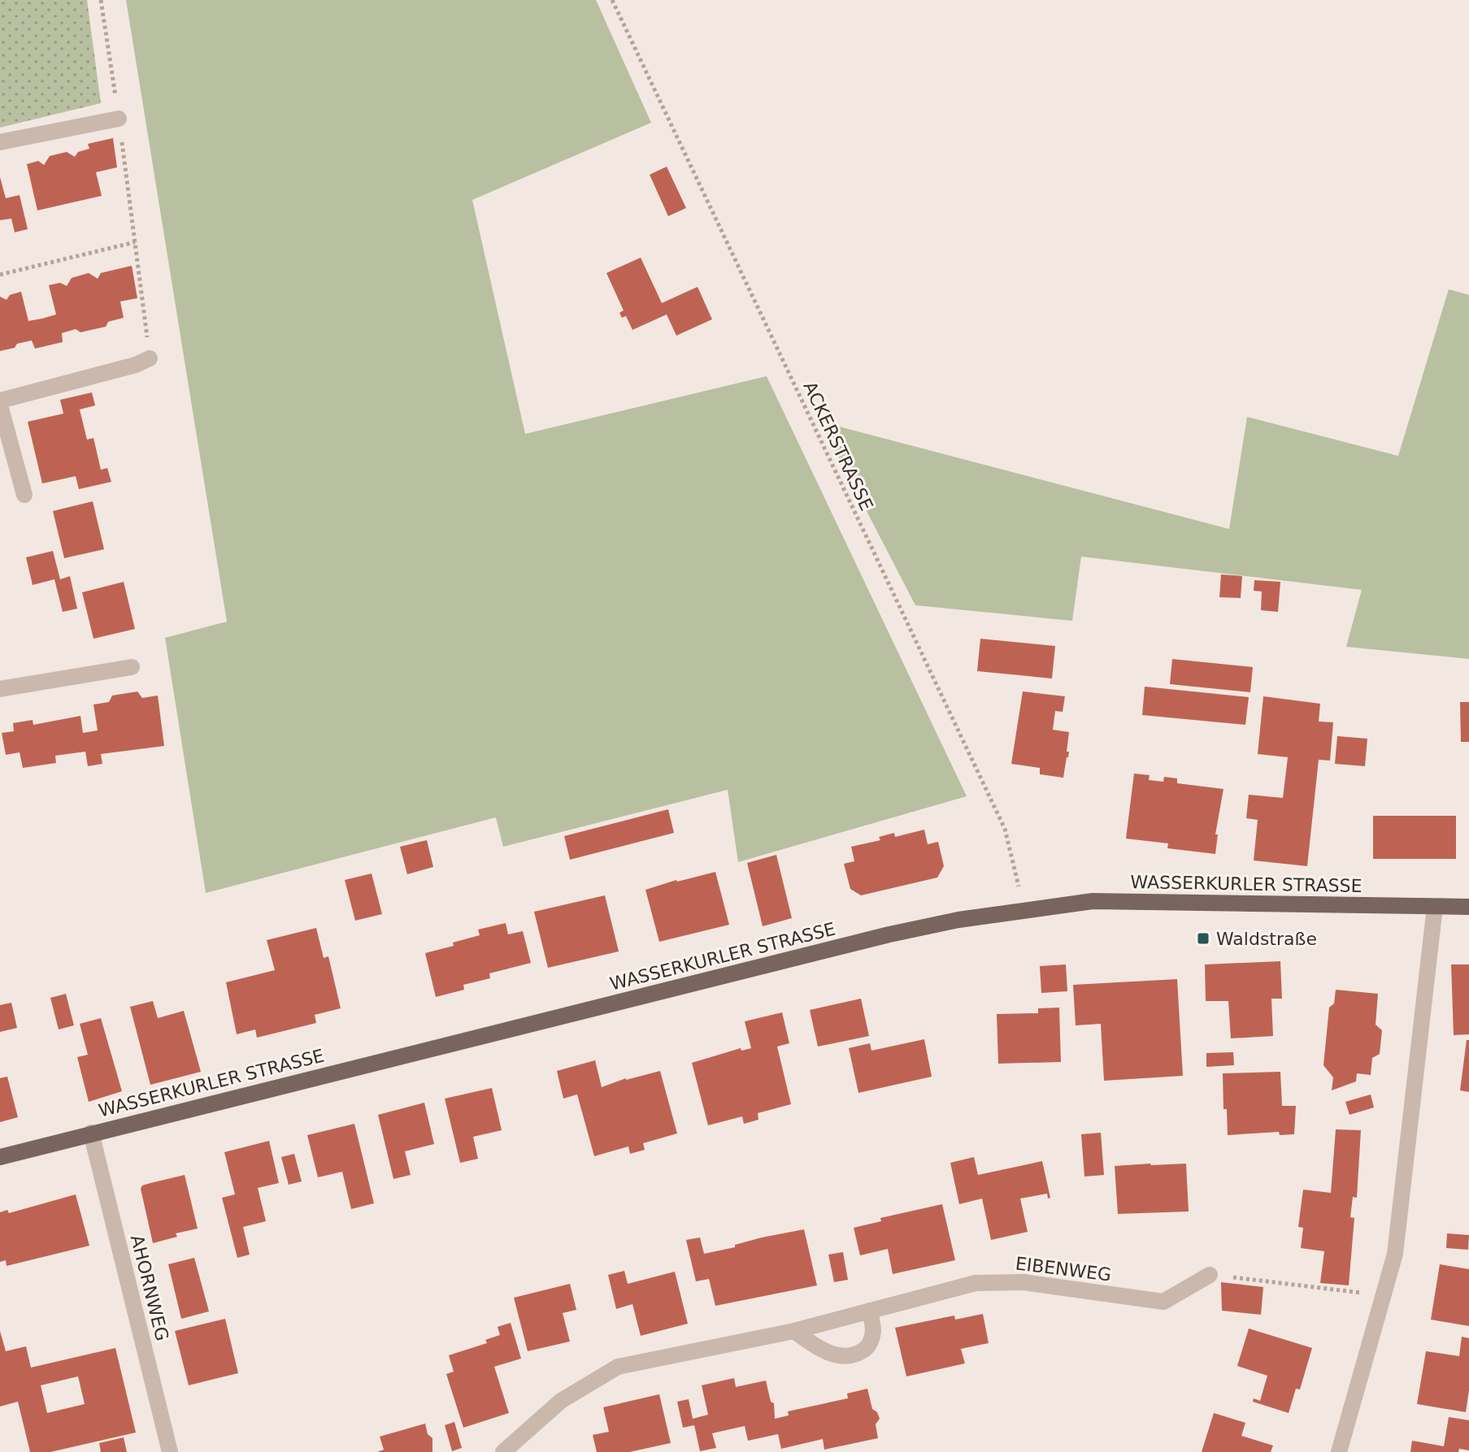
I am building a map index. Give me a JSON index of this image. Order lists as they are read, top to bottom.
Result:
{
  "streets": {
    "main road": ["WASSERKURLER STRASSE"],
    "street": ["EIBENWEG", "AHORNWEG"],
    "path": ["ACKERSTRASSE"]
  },
  "crossings": [
    ["ACKERSTRASSE", "WASSERKURLER STRASSE"],
    ["WASSERKURLER STRASSE", "AHORNWEG"]
  ],
  "places": {
    "transit": ["Waldstraße"]
  }
}
